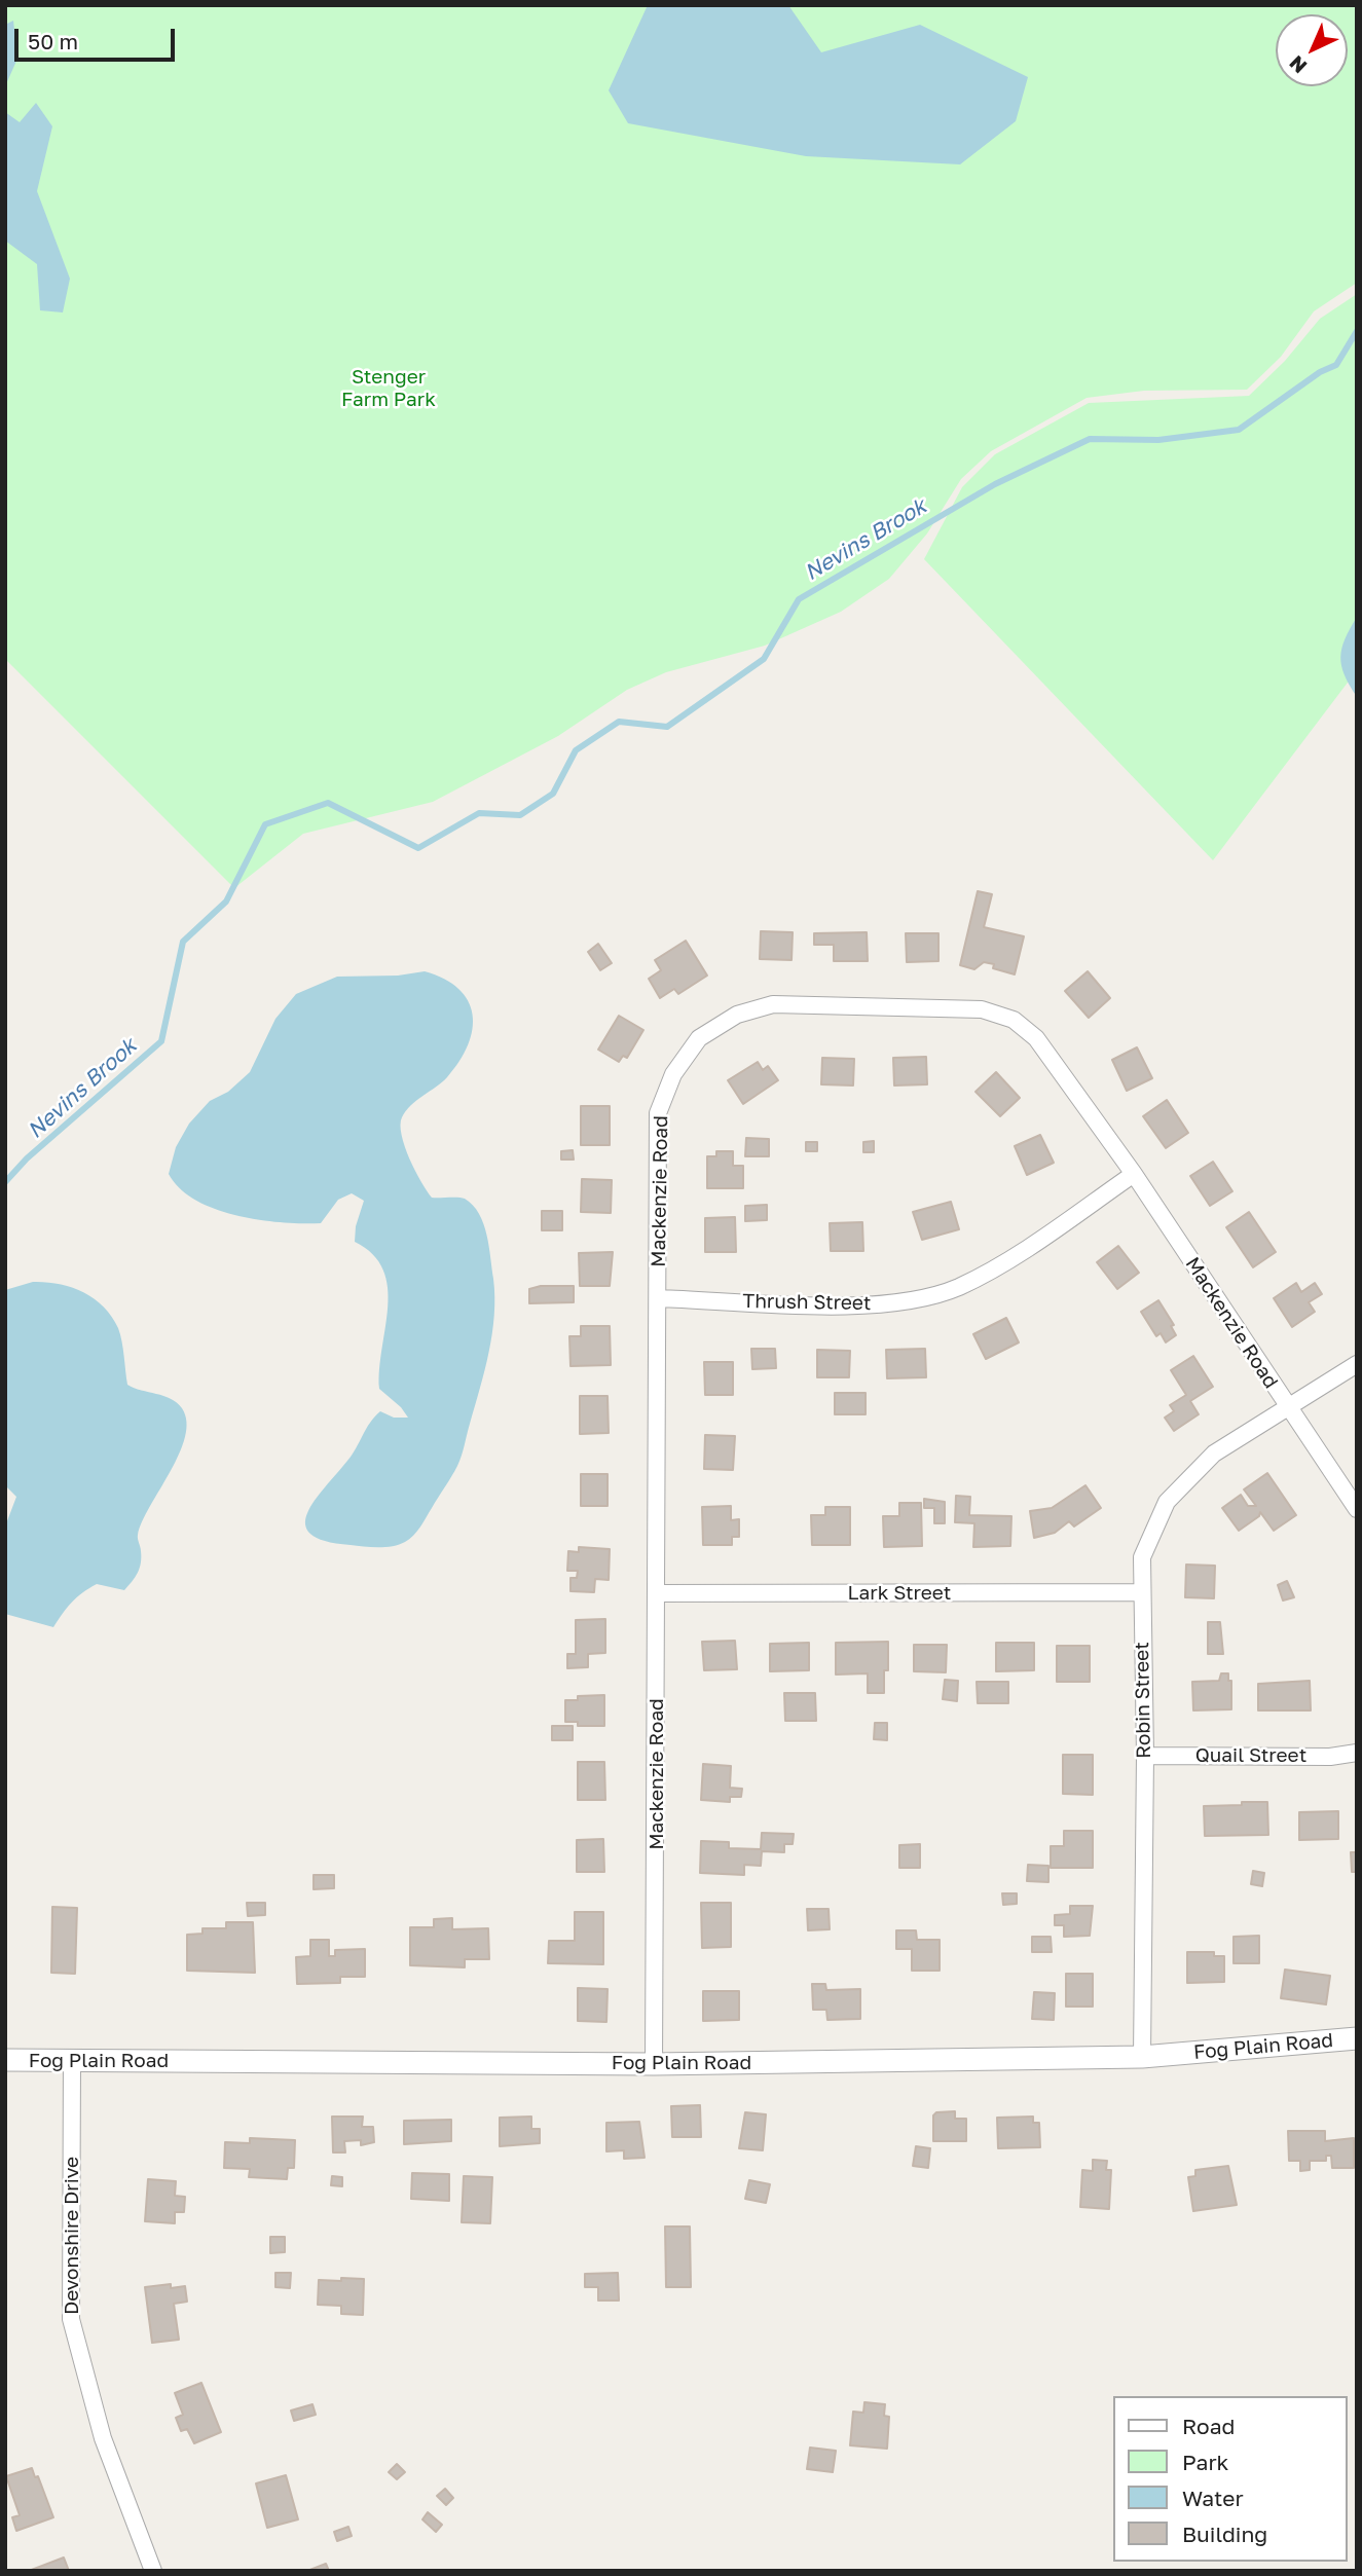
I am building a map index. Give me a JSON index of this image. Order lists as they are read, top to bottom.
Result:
{
  "streets": {
    "street": [
      "Mackenzie Road",
      "Thrush Street",
      "Lark Street",
      "Robin Street",
      "Quail Street",
      "Fog Plain Road",
      "Devonshire Drive"
    ]
  },
  "crossings": [
    ["Mackenzie Road", "Thrush Street"],
    ["Mackenzie Road", "Lark Street"],
    ["Mackenzie Road", "Robin Street"],
    ["Mackenzie Road", "Fog Plain Road"],
    ["Lark Street", "Robin Street"],
    ["Robin Street", "Quail Street"],
    ["Robin Street", "Fog Plain Road"],
    ["Fog Plain Road", "Devonshire Drive"]
  ],
  "water": ["Nevins Brook"],
  "parks": ["Stenger Farm Park"],
  "legend": [
    "Road",
    "Park",
    "Water",
    "Building"
  ],
  "scale_bar": "50 m",
  "north": "bottom left"
}
